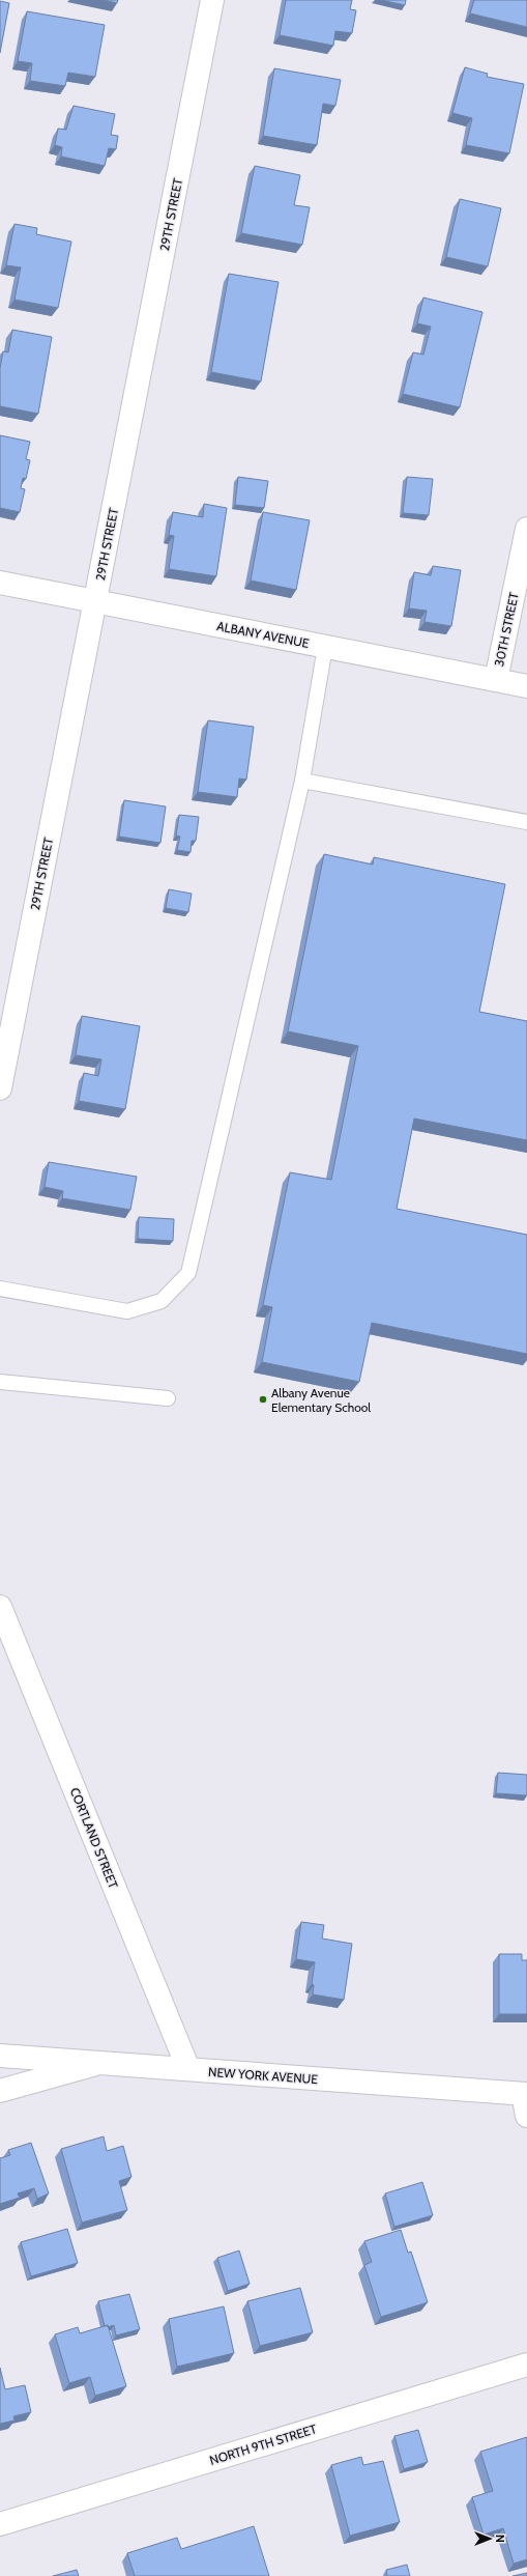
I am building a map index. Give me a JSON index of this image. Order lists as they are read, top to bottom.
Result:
{
  "streets": {
    "street": [
      "29TH STREET",
      "30TH STREET",
      "ALBANY AVENUE",
      "CORTLAND STREET",
      "NEW YORK AVENUE",
      "NORTH 9TH STREET"
    ]
  },
  "crossings": [
    ["29TH STREET", "ALBANY AVENUE"],
    ["30TH STREET", "ALBANY AVENUE"],
    ["CORTLAND STREET", "NEW YORK AVENUE"]
  ],
  "places": ["Albany Avenue Elementary School"],
  "north": "right"
}
